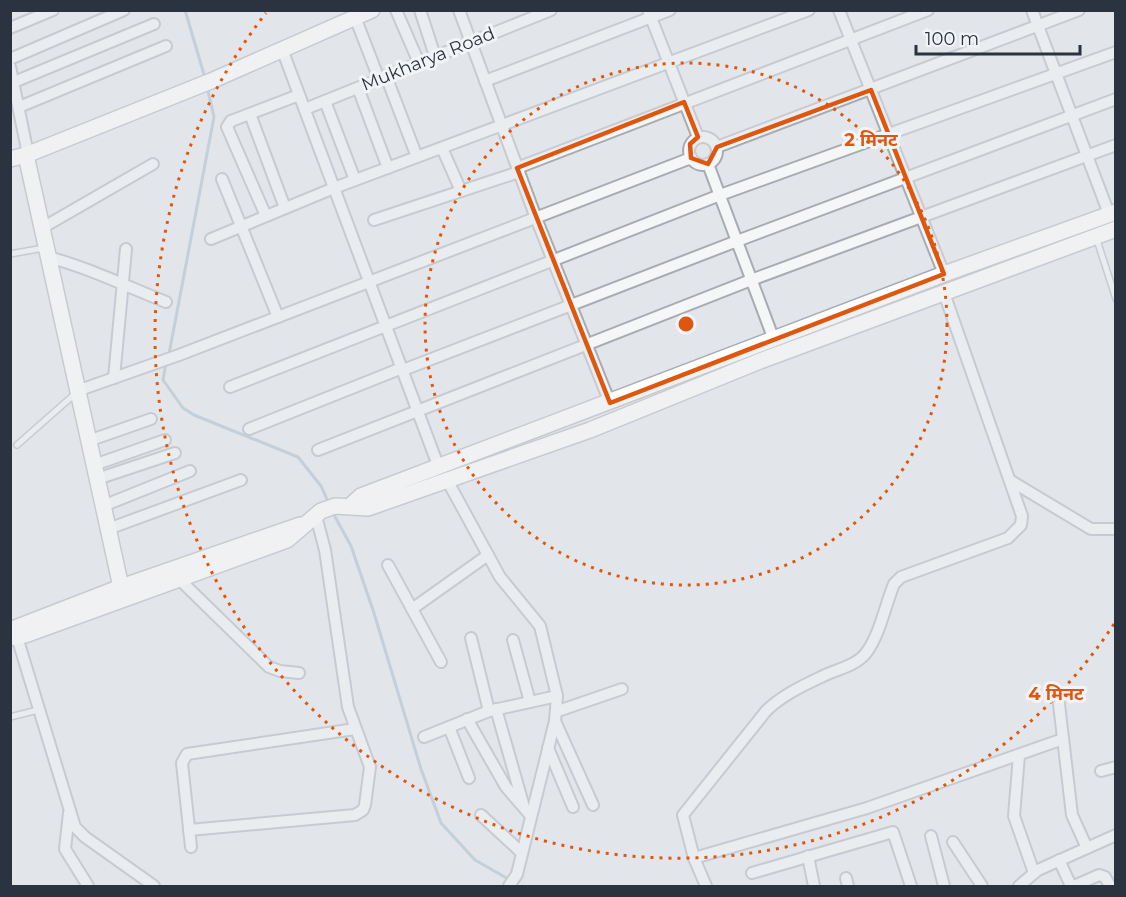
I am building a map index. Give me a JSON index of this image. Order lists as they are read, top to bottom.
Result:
{
  "streets": {
    "street": ["Mukharya Road"]
  },
  "scale_bar": "100 m",
  "rings": ["2 मिनट", "4 मिनट"]
}
